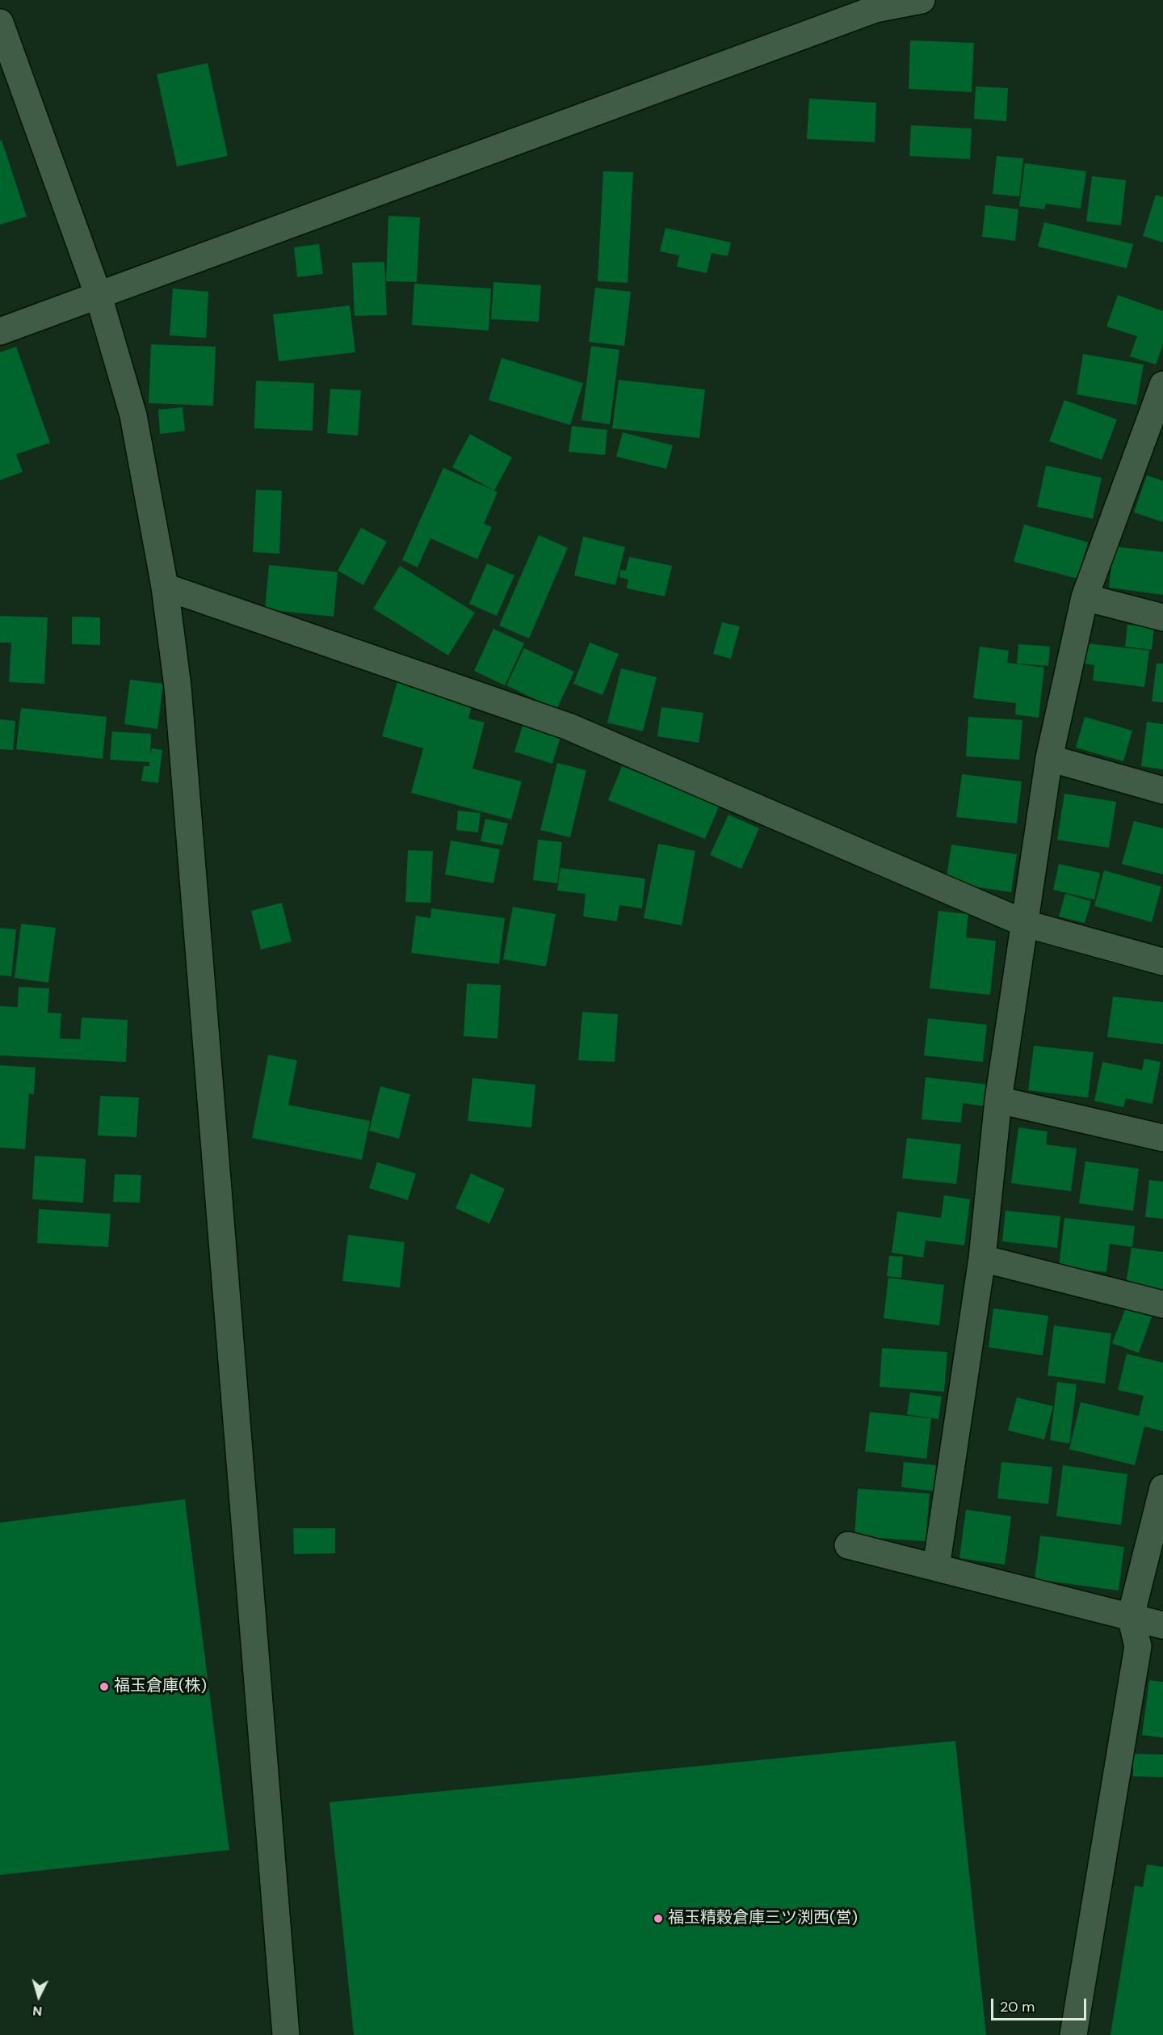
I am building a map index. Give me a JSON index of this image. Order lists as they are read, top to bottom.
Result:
{
  "places": ["福玉倉庫(株)", "福玉精穀倉庫三ツ渕西(営)"],
  "scale_bar": "20 m",
  "north": "bottom"
}
